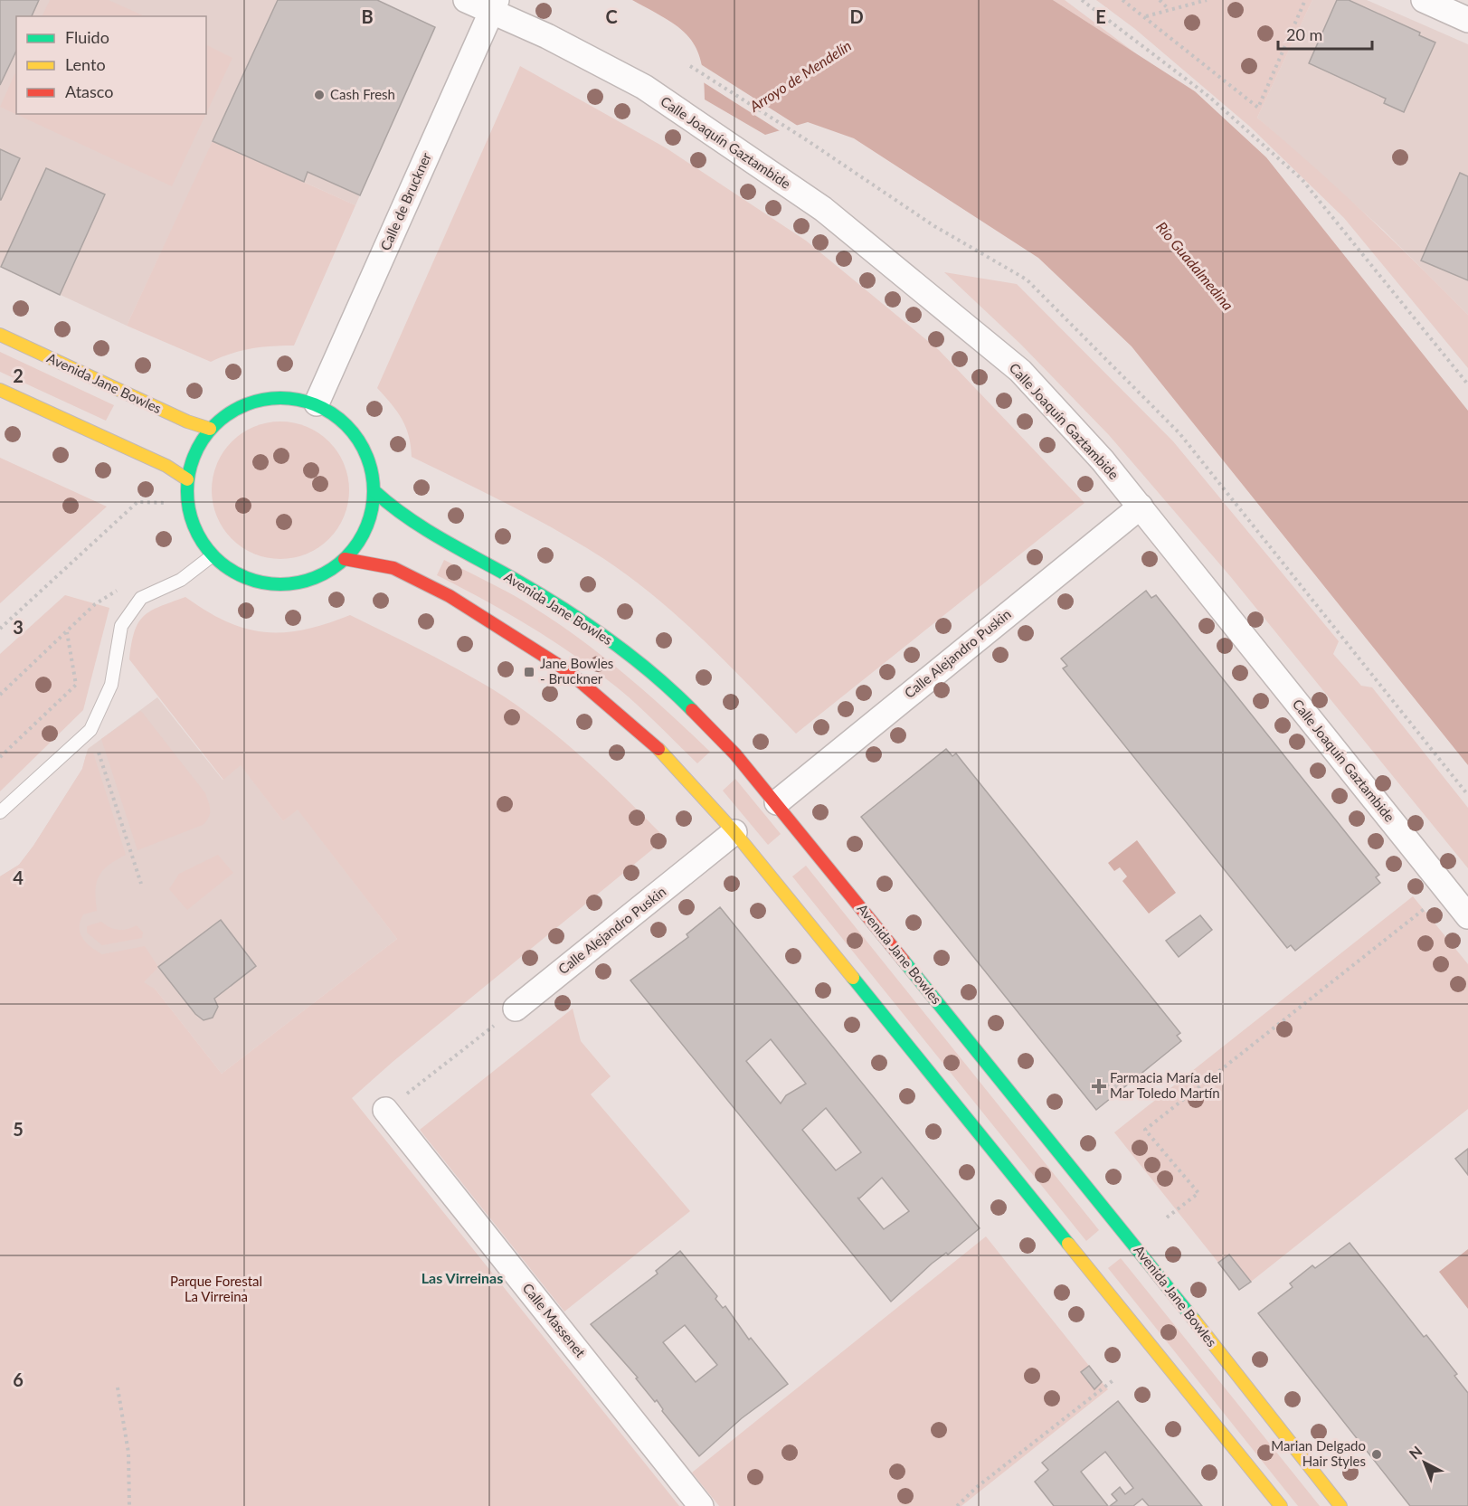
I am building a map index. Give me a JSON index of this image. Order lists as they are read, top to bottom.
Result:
{
  "streets": {
    "main road": ["Avenida Jane Bowles"],
    "street": [
      "Calle Joaquín Gaztambide",
      "Calle de Bruckner",
      "Calle Alejandro Puskin",
      "Calle Massenet"
    ]
  },
  "crossings": [
    ["Calle Joaquín Gaztambide", "Calle de Bruckner"],
    ["Calle Joaquín Gaztambide", "Calle Alejandro Puskin"],
    ["Calle de Bruckner", "Avenida Jane Bowles"],
    ["Avenida Jane Bowles", "Calle Alejandro Puskin"]
  ],
  "districts": ["Las Virreinas"],
  "water": ["Arroyo de Mendelín", "Río Guadalmedina"],
  "parks": ["Parque Forestal La Virreina"],
  "places": {
    "other": ["Cash Fresh", "Marian Delgado Hair Styles"],
    "transit": ["Jane Bowles - Bruckner"],
    "health": ["Farmacia María del Mar Toledo Martín"]
  },
  "legend": ["Fluido", "Lento", "Atasco"],
  "scale_bar": "20 m",
  "north": "top left",
  "grid": {
    "columns": [
      "B",
      "C",
      "D",
      "E"
    ],
    "rows": [
      "2",
      "3",
      "4",
      "5",
      "6"
    ]
  }
}
